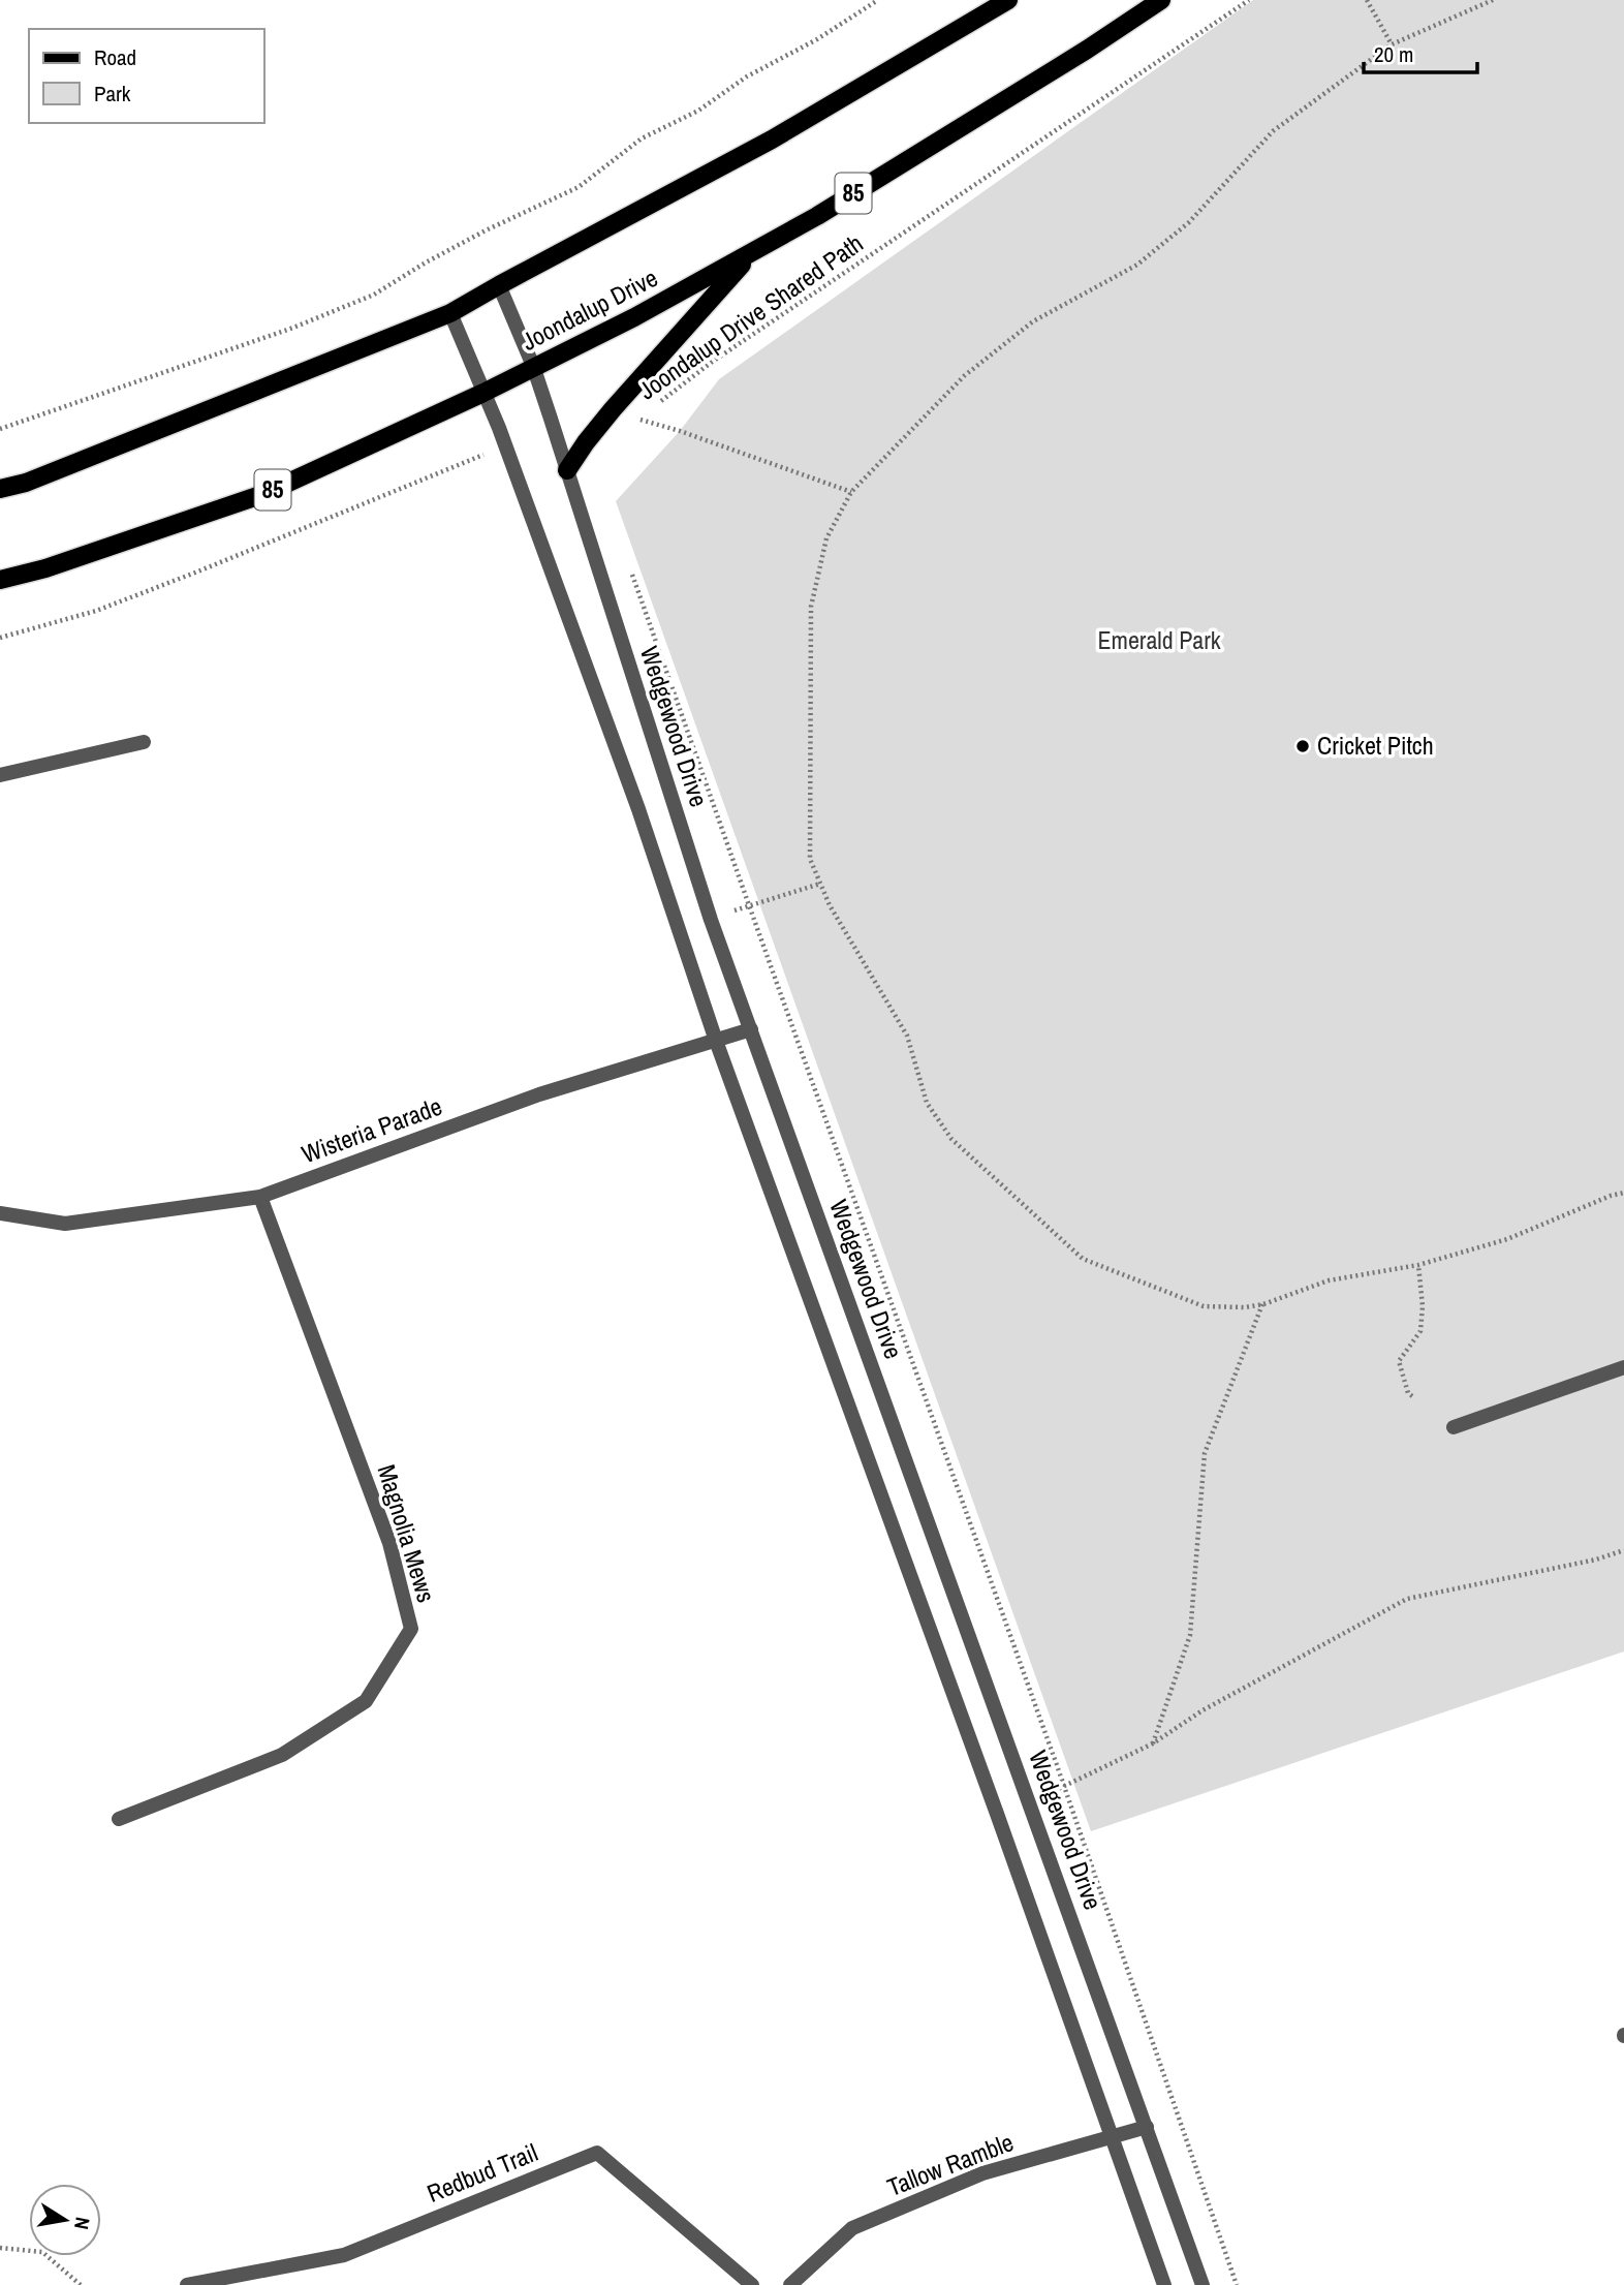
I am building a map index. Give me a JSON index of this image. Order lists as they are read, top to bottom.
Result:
{
  "streets": {
    "main road": ["85", "Joondalup Drive"],
    "street": [
      "Wedgewood Drive",
      "Wisteria Parade",
      "Magnolia Mews",
      "Tallow Ramble",
      "Redbud Trail"
    ],
    "path": ["Joondalup Drive Shared Path"]
  },
  "crossings": [
    ["Joondalup Drive", "Wedgewood Drive"],
    ["Wedgewood Drive", "Wisteria Parade"],
    ["Wedgewood Drive", "Tallow Ramble"],
    ["Wisteria Parade", "Magnolia Mews"]
  ],
  "parks": ["Emerald Park"],
  "places": ["Cricket Pitch"],
  "legend": ["Road", "Park"],
  "scale_bar": "20 m",
  "north": "right"
}
